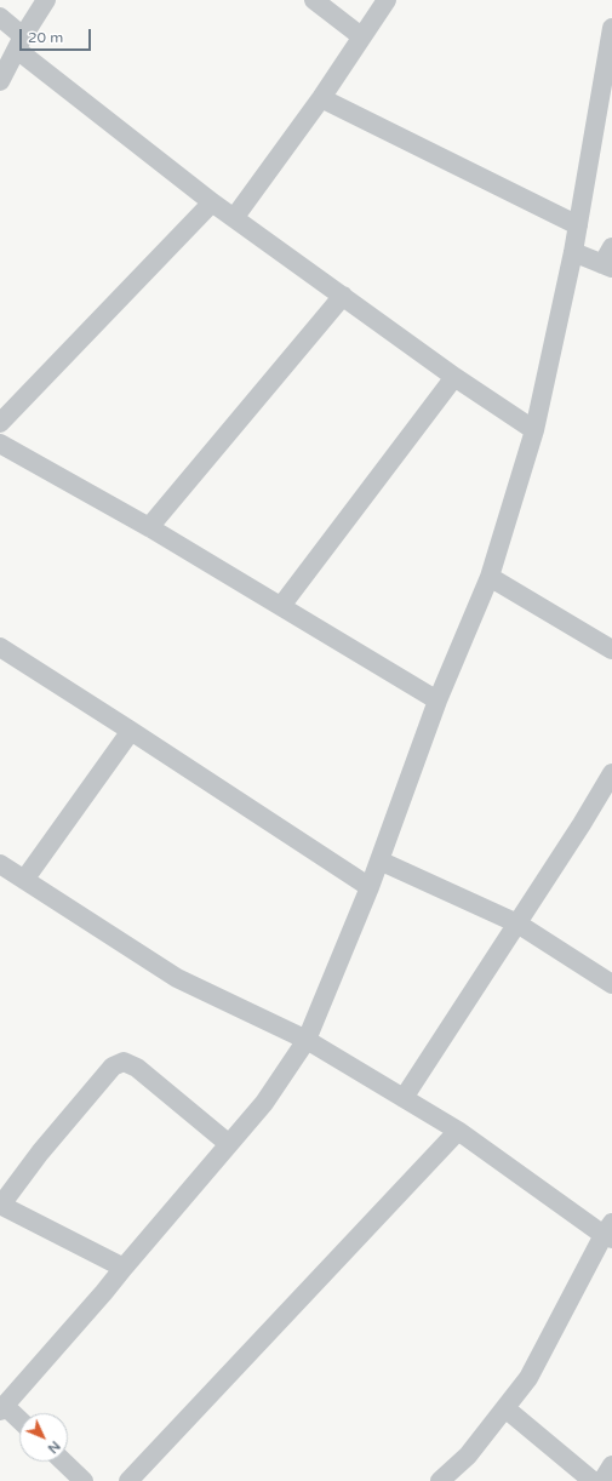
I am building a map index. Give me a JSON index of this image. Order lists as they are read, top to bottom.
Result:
{
  "scale_bar": "20 m",
  "north": "bottom right"
}
